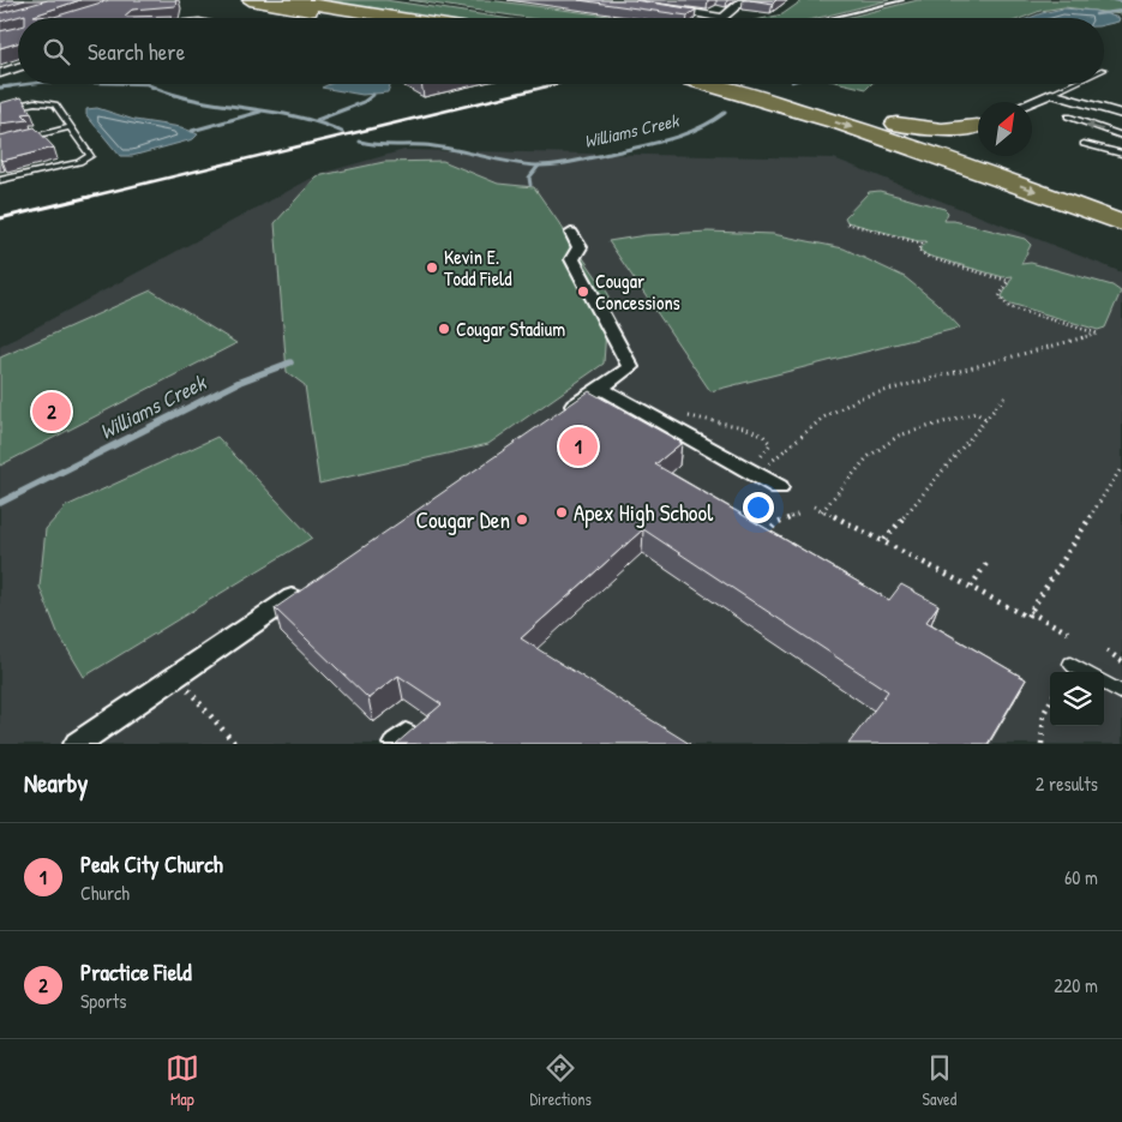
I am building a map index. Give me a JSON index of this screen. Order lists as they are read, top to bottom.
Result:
{
  "water": ["Williams Creek"],
  "places": [
    "Kevin E. Todd Field",
    "Cougar Concessions",
    "Cougar Stadium",
    "Apex High School",
    "Cougar Den"
  ],
  "north": "top right",
  "page": {
    "search": "Search here",
    "pins": ["2", "1"],
    "heading": ["Nearby", "2 results"],
    "list": [
      {
        "mark": "1",
        "name": "Peak City Church",
        "note": "Church",
        "value": "60 m"
      },
      {
        "mark": "2",
        "name": "Practice Field",
        "note": "Sports",
        "value": "220 m"
      }
    ],
    "nav": ["Map", "Directions", "Saved"]
  }
}
